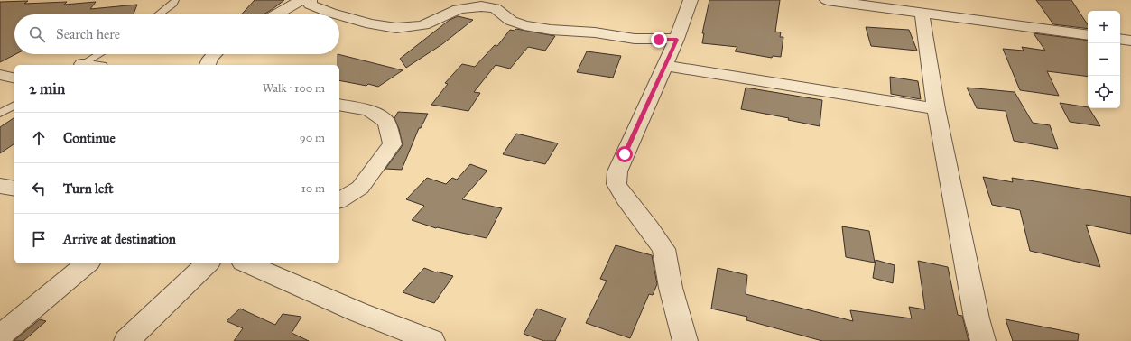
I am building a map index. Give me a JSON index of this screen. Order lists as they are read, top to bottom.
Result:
{
  "page": {
    "map_buttons": ["+", "−"],
    "search": "Search here",
    "heading": ["2 min", "Walk · 100 m"],
    "list": [
      ["Continue", "90 m"],
      ["Turn left", "10 m"],
      "Arrive at destination"
    ]
  }
}
